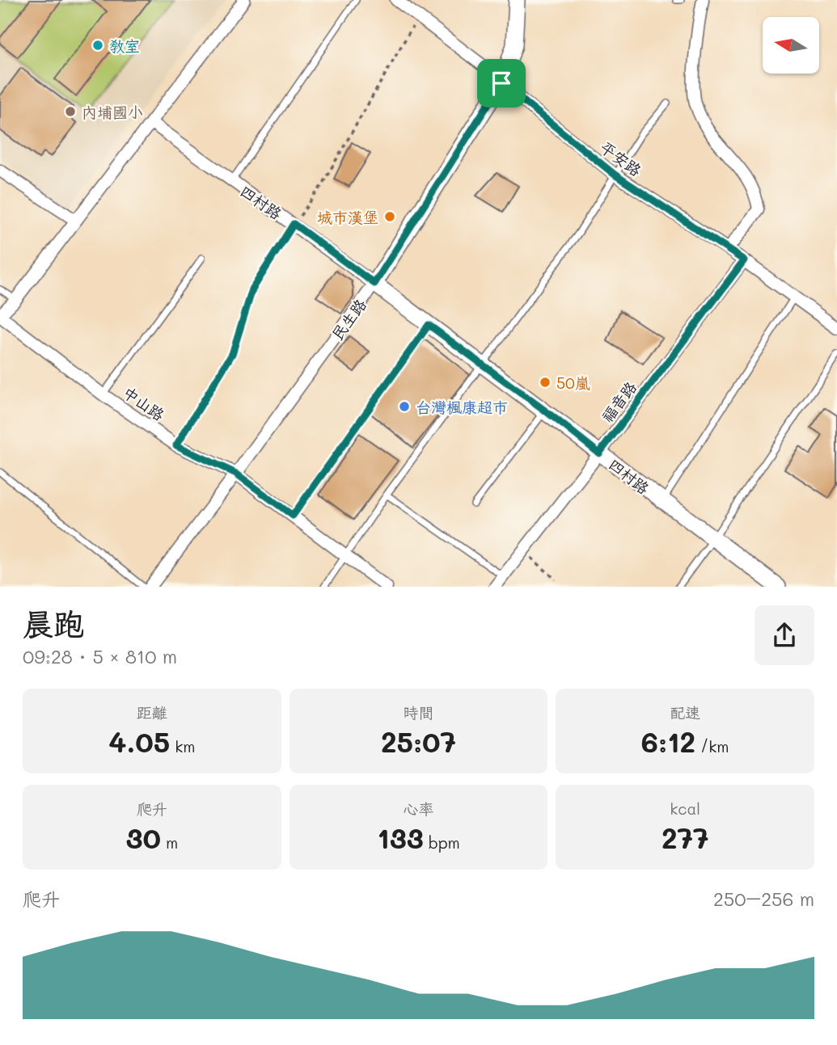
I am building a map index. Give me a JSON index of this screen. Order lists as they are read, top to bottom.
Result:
{
  "streets": {
    "main road": ["四村路", "民生路"],
    "street": ["平安路", "福音路", "中山路"]
  },
  "crossings": [
    ["平安路", "民生路"],
    ["平安路", "福音路"],
    ["四村路", "民生路"],
    ["四村路", "福音路"],
    ["民生路", "中山路"]
  ],
  "places": [
    "教室",
    "內埔國小",
    "城市漢堡",
    "50嵐",
    "台灣楓康超市"
  ],
  "north": "left",
  "page": {
    "heading": ["晨跑", "09:28 · 5 × 810 m"],
    "stats": [
      ["距離", "4.05 km"],
      ["時間", "25:07"],
      ["配速", "6:12 /km"],
      ["爬升", "30 m"],
      ["心率", "133 bpm"],
      ["kcal", "277"]
    ],
    "chart": ["爬升", "250–256 m"]
  }
}
